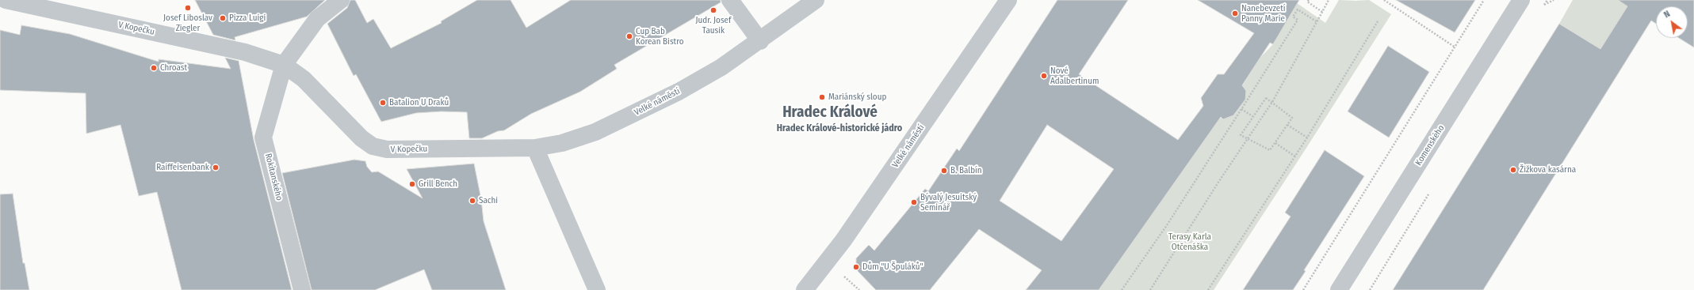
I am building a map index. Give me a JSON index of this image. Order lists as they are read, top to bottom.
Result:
{
  "streets": {
    "street": [
      "V Kopečku",
      "Velké náměstí",
      "Komenského",
      "Rokitanského"
    ]
  },
  "crossings": [
    ["V Kopečku", "Velké náměstí"],
    ["V Kopečku", "Rokitanského"]
  ],
  "districts": ["Hradec Králové", "Hradec Králové-historické jádro"],
  "parks": ["Terasy Karla Otčenáška"],
  "places": [
    "Josef Liboslav Ziegler",
    "Judr. Josef Tausik",
    "Nanebevzetí Panny Marie",
    "Pizza Luigi",
    "Cup Bab Korean Bistro",
    "Chroast",
    "Nové Adalbertinum",
    "Mariánský sloup",
    "Batalion U Draků",
    "Raiffeisenbank",
    "Žižkova kasárna",
    "B. Balbín",
    "Grill Bench",
    "Sachi",
    "Bývalý Jesuitský Seminář",
    "Dům \"U Špuláků\""
  ],
  "north": "top left"
}
